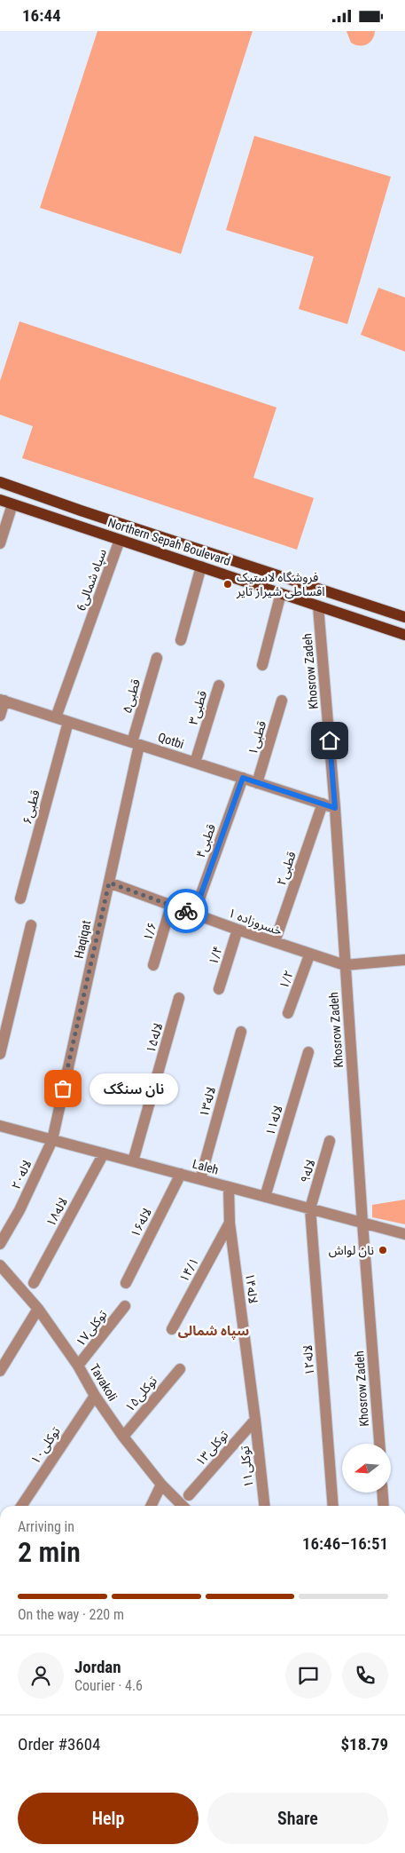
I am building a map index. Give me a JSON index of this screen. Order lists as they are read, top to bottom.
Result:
{
  "streets": {
    "main road": ["Northern Sepah Boulevard"],
    "street": [
      "6سپاه شمالی",
      "Khosrow Zadeh",
      "قطبی۵",
      "قطبی۳",
      "قطبی۱",
      "Qotbi",
      "قطبی۶",
      "قطبی۴",
      "قطبی۲",
      "خسروزاده ۱",
      "۱/۶",
      "Haqiqat",
      "۱/۴",
      "۱/۲",
      "لاله۱۵",
      "لاله۱۳",
      "لاله۱۱",
      "Laleh",
      "لاله۹",
      "لاله۲۰",
      "لاله۱۸",
      "لاله۱۶",
      "۱۴/۱",
      "لاله۱۴",
      "توکلی۱۷",
      "لاله۱۲",
      "Tavakoli",
      "توکلی۱۵",
      "۱۰توکلی",
      "توکلی۱۳",
      "توکلی۱۱"
    ]
  },
  "crossings": [
    ["Northern Sepah Boulevard", "6سپاه شمالی"],
    ["Northern Sepah Boulevard", "Khosrow Zadeh"],
    ["6سپاه شمالی", "Qotbi"],
    ["Khosrow Zadeh", "Qotbi"],
    ["Khosrow Zadeh", "خسروزاده ۱"],
    ["Khosrow Zadeh", "Laleh"],
    ["قطبی۵", "Qotbi"],
    ["قطبی۵", "Haqiqat"],
    ["قطبی۳", "Qotbi"],
    ["قطبی۱", "Qotbi"],
    ["Qotbi", "قطبی۶"],
    ["Qotbi", "قطبی۴"],
    ["Qotbi", "قطبی۲"],
    ["Qotbi", "Haqiqat"],
    ["قطبی۴", "خسروزاده ۱"],
    ["قطبی۲", "خسروزاده ۱"],
    ["خسروزاده ۱", "۱/۶"],
    ["خسروزاده ۱", "Haqiqat"],
    ["خسروزاده ۱", "۱/۴"],
    ["خسروزاده ۱", "۱/۲"],
    ["Haqiqat", "Laleh"],
    ["Haqiqat", "لاله۲۰"],
    ["لاله۱۵", "Laleh"],
    ["لاله۱۳", "Laleh"],
    ["لاله۱۱", "Laleh"],
    ["Laleh", "لاله۹"],
    ["Laleh", "لاله۲۰"],
    ["Laleh", "لاله۱۸"],
    ["Laleh", "لاله۱۶"],
    ["Laleh", "لاله۱۴"],
    ["Laleh", "لاله۱۲"],
    ["لاله۹", "لاله۱۲"],
    ["۱۴/۱", "لاله۱۴"],
    ["لاله۱۴", "توکلی۱۳"],
    ["لاله۱۴", "توکلی۱۱"],
    ["توکلی۱۷", "Tavakoli"],
    ["Tavakoli", "توکلی۱۵"],
    ["Tavakoli", "۱۰توکلی"],
    ["توکلی۱۳", "توکلی۱۱"]
  ],
  "districts": ["سپاه شمالی"],
  "places": ["فروشگاه لاستیک اقساطی شیراز تایر", "نان سنگک", "نان لواش"],
  "north": "left",
  "page": {
    "status": "16:44",
    "bubble": "نان سنگک",
    "heading": ["2 min", "Arriving in", "16:46–16:51"],
    "panel": [
      "Jordan",
      "Courier · 4.6",
      "Order #3604",
      "$18.79"
    ],
    "bar": "On the way · 220 m",
    "buttons": ["Help", "Share"]
  }
}
